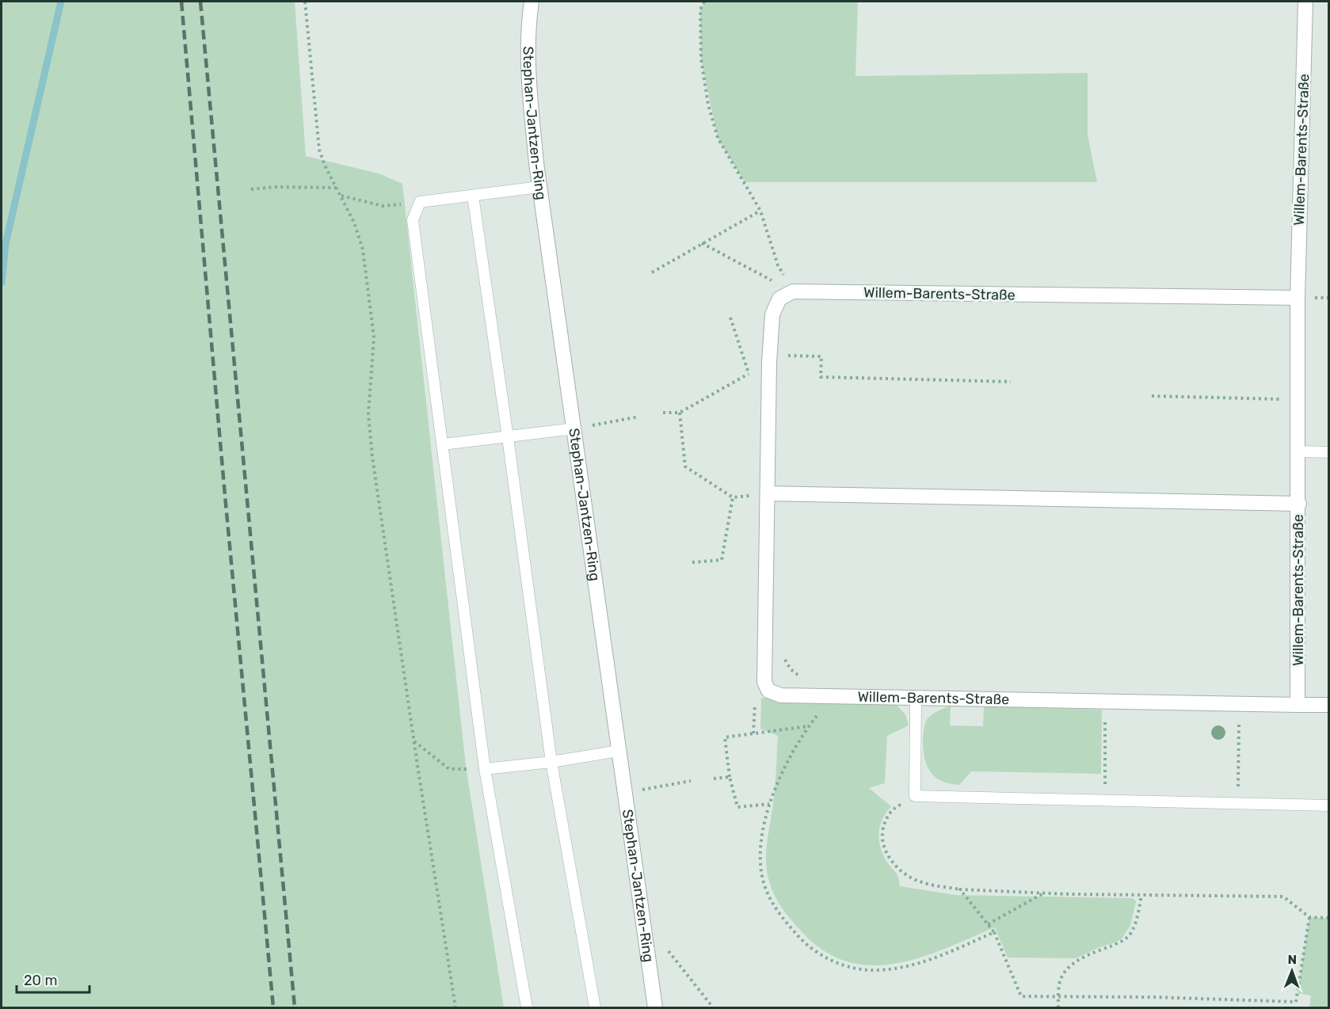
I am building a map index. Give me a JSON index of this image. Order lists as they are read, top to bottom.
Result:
{
  "streets": {
    "street": ["Stephan-Jantzen-Ring", "Willem-Barents-Straße"]
  },
  "scale_bar": "20 m",
  "north": "top"
}
